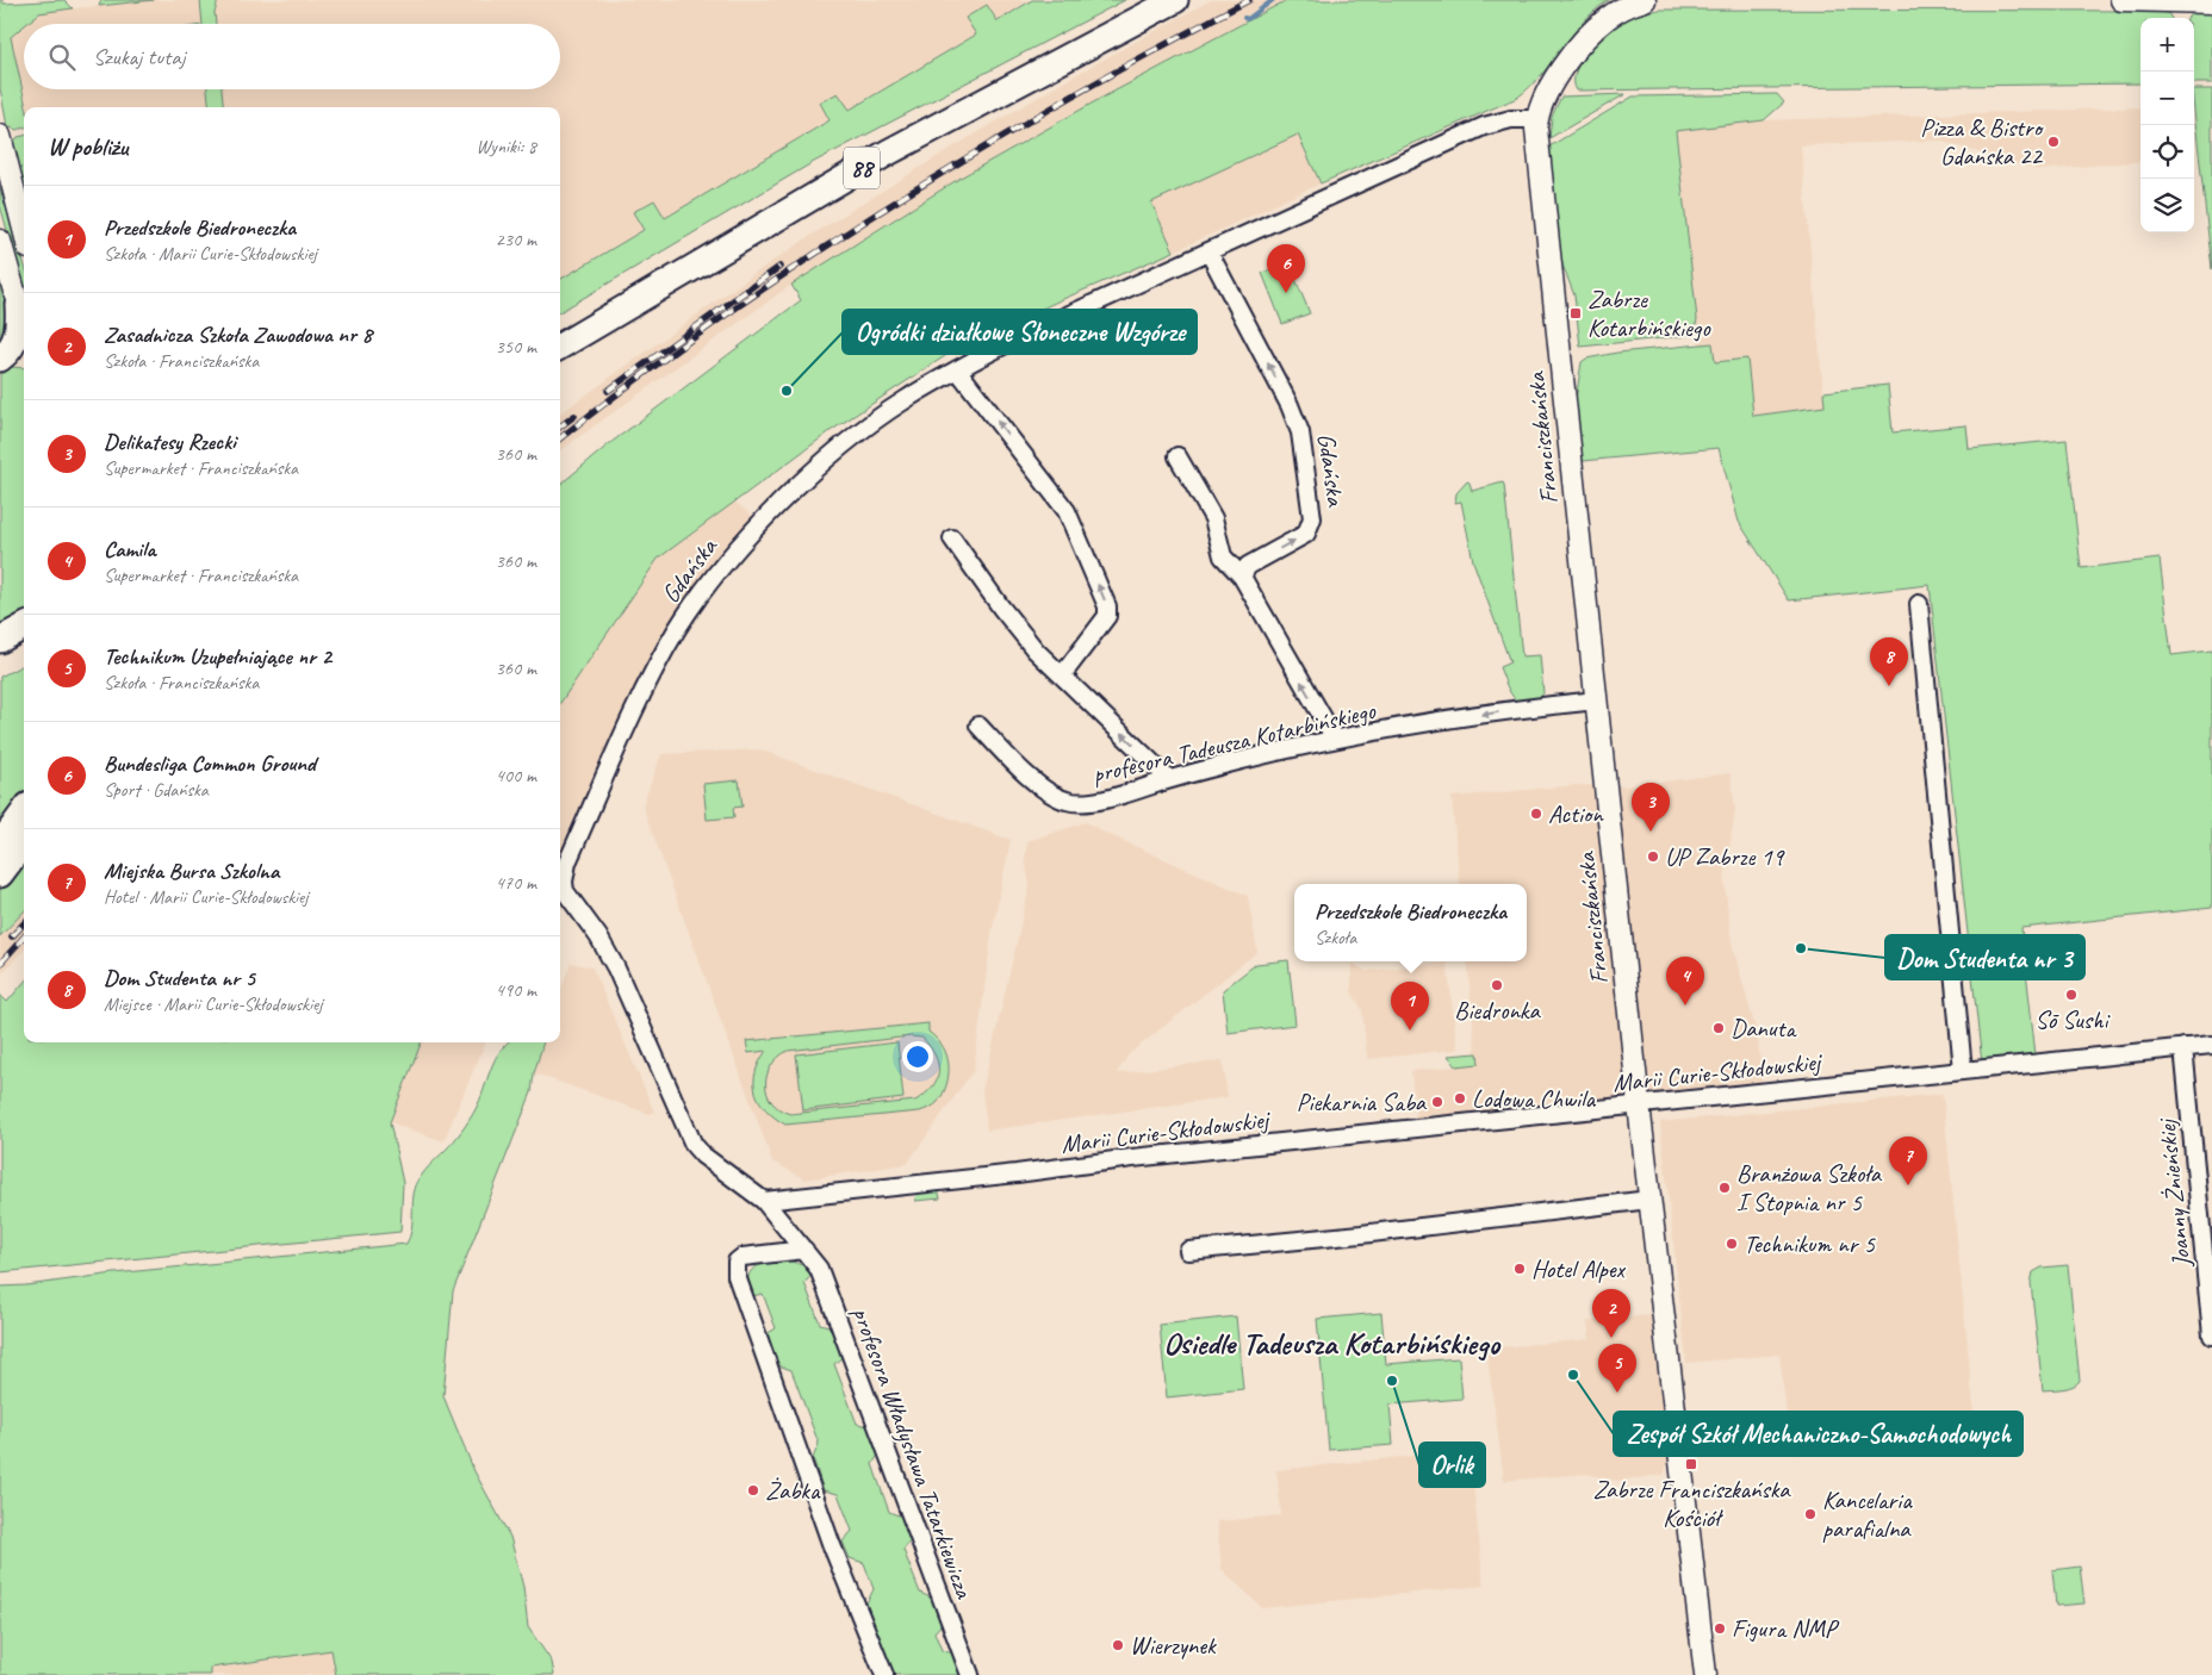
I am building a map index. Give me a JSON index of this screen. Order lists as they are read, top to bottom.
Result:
{
  "streets": {
    "main road": ["88"],
    "street": [
      "Franciszkańska",
      "Gdańska",
      "profesora Tadeusza Kotarbińskiego",
      "Marii Curie-Skłodowskiej",
      "Joanny Żnieńskiej",
      "profesora Władysława Tatarkiewicza"
    ]
  },
  "crossings": [
    ["Franciszkańska", "Gdańska"],
    ["Franciszkańska", "profesora Tadeusza Kotarbińskiego"],
    ["Franciszkańska", "Marii Curie-Skłodowskiej"],
    ["Gdańska", "profesora Władysława Tatarkiewicza"],
    ["Marii Curie-Skłodowskiej", "Joanny Żnieńskiej"],
    ["Marii Curie-Skłodowskiej", "profesora Władysława Tatarkiewicza"]
  ],
  "one_way": ["profesora Tadeusza Kotarbińskiego"],
  "districts": ["Osiedle Tadeusza Kotarbińskiego"],
  "places": {
    "other": [
      "Pizza & Bistro Gdańska 22",
      "Ogródki działkowe Słoneczne Wzgórze",
      "Action",
      "UP Zabrze 19",
      "Dom Studenta nr 3",
      "Biedronka",
      "Sō Sushi",
      "Danuta",
      "Lodowa Chwila",
      "Piekarnia Saba",
      "Branżowa Szkoła I Stopnia nr 5",
      "Technikum nr 5",
      "Hotel Alpex",
      "Zespół Szkół Mechaniczno-Samochodowych",
      "Orlik",
      "Żabka",
      "Kancelaria parafialna",
      "Figura NMP",
      "Wierzynek"
    ],
    "transit": ["Zabrze Kotarbińskiego", "Zabrze Franciszkańska Kościół"]
  },
  "page": {
    "map_buttons": ["+", "−"],
    "search": "Szukaj tutaj",
    "heading": ["W pobliżu", "Wyniki: 8"],
    "list": [
      {
        "mark": "1",
        "name": "Przedszkole Biedroneczka",
        "note": "Szkoła · Marii Curie-Skłodowskiej",
        "value": "230 m"
      },
      {
        "mark": "2",
        "name": "Zasadnicza Szkoła Zawodowa nr 8",
        "note": "Szkoła · Franciszkańska",
        "value": "350 m"
      },
      {
        "mark": "3",
        "name": "Delikatesy Rzecki",
        "note": "Supermarket · Franciszkańska",
        "value": "360 m"
      },
      {
        "mark": "4",
        "name": "Camila",
        "note": "Supermarket · Franciszkańska",
        "value": "360 m"
      },
      {
        "mark": "5",
        "name": "Technikum Uzupełniające nr 2",
        "note": "Szkoła · Franciszkańska",
        "value": "360 m"
      },
      {
        "mark": "6",
        "name": "Bundesliga Common Ground",
        "note": "Sport · Gdańska",
        "value": "400 m"
      },
      {
        "mark": "7",
        "name": "Miejska Bursa Szkolna",
        "note": "Hotel · Marii Curie-Skłodowskiej",
        "value": "470 m"
      },
      {
        "mark": "8",
        "name": "Dom Studenta nr 5",
        "note": "Miejsce · Marii Curie-Skłodowskiej",
        "value": "490 m"
      }
    ],
    "pins": [
      "6",
      "8",
      "3",
      "4",
      "1",
      "7",
      "2",
      "5"
    ],
    "popup": ["Przedszkole Biedroneczka", "Szkoła"]
  }
}
